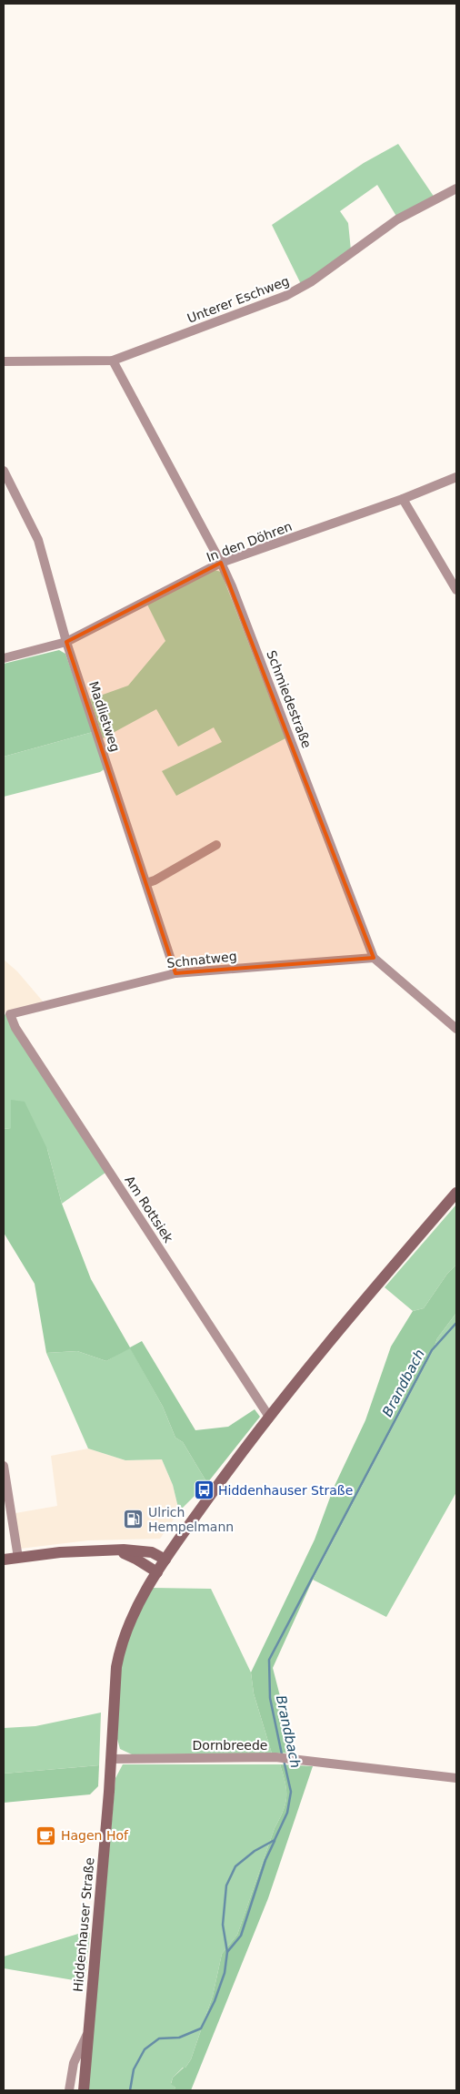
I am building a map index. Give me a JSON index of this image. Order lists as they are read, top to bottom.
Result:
{
  "streets": {
    "main road": ["Hiddenhauser Straße"],
    "street": [
      "Unterer Eschweg",
      "In den Döhren",
      "Schmiedestraße",
      "Madlietweg",
      "Schnatweg",
      "Am Rottsiek",
      "Dornbreede"
    ]
  },
  "crossings": [
    ["Unterer Eschweg", "Schmiedestraße"],
    ["In den Döhren", "Schmiedestraße"],
    ["In den Döhren", "Madlietweg"],
    ["Schmiedestraße", "Schnatweg"],
    ["Madlietweg", "Schnatweg"],
    ["Schnatweg", "Am Rottsiek"],
    ["Am Rottsiek", "Hiddenhauser Straße"],
    ["Dornbreede", "Hiddenhauser Straße"]
  ],
  "water": ["Brandbach"],
  "places": {
    "bus stop": ["Hiddenhauser Straße"],
    "fuel station": ["Ulrich Hempelmann"],
    "cafe": ["Hagen Hof"]
  }
}
